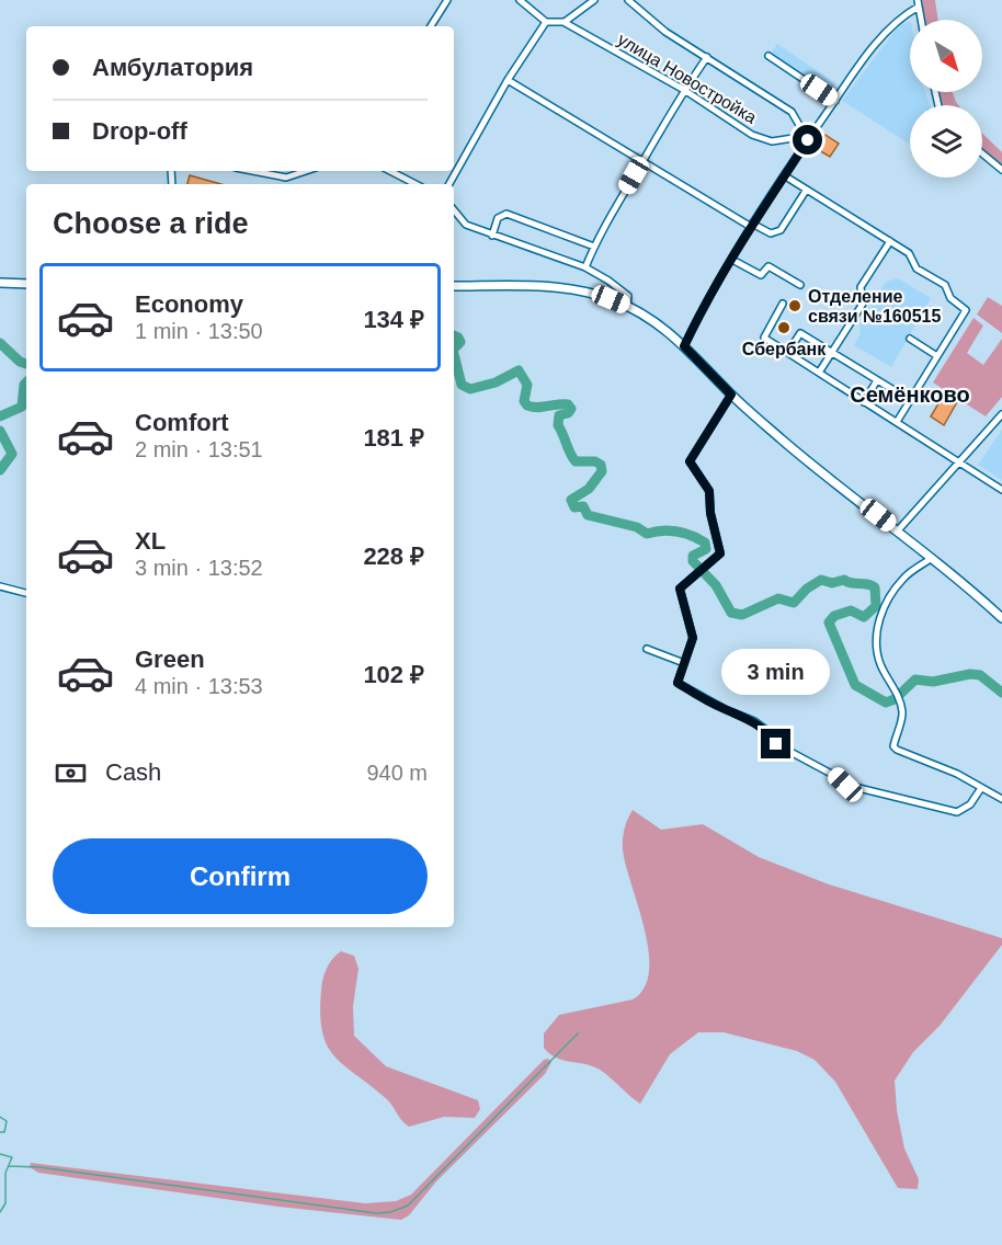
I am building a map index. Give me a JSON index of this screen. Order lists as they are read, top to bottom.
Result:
{
  "streets": {
    "street": ["улица Новостройка"]
  },
  "districts": ["Семёнково"],
  "places": ["Отделение связи №160515", "Сбербанк"],
  "north": "bottom right",
  "page": {
    "banner": ["Амбулатория", "Drop-off"],
    "heading": "Choose a ride",
    "list": [
      {
        "name": "Economy",
        "note": "1 min · 13:50",
        "value": "134 ₽"
      },
      {
        "name": "Comfort",
        "note": "2 min · 13:51",
        "value": "181 ₽"
      },
      {
        "name": "XL",
        "note": "3 min · 13:52",
        "value": "228 ₽"
      },
      {
        "name": "Green",
        "note": "4 min · 13:53",
        "value": "102 ₽"
      }
    ],
    "bubble": "3 min",
    "pay": ["Cash", "940 m"],
    "buttons": "Confirm"
  }
}
